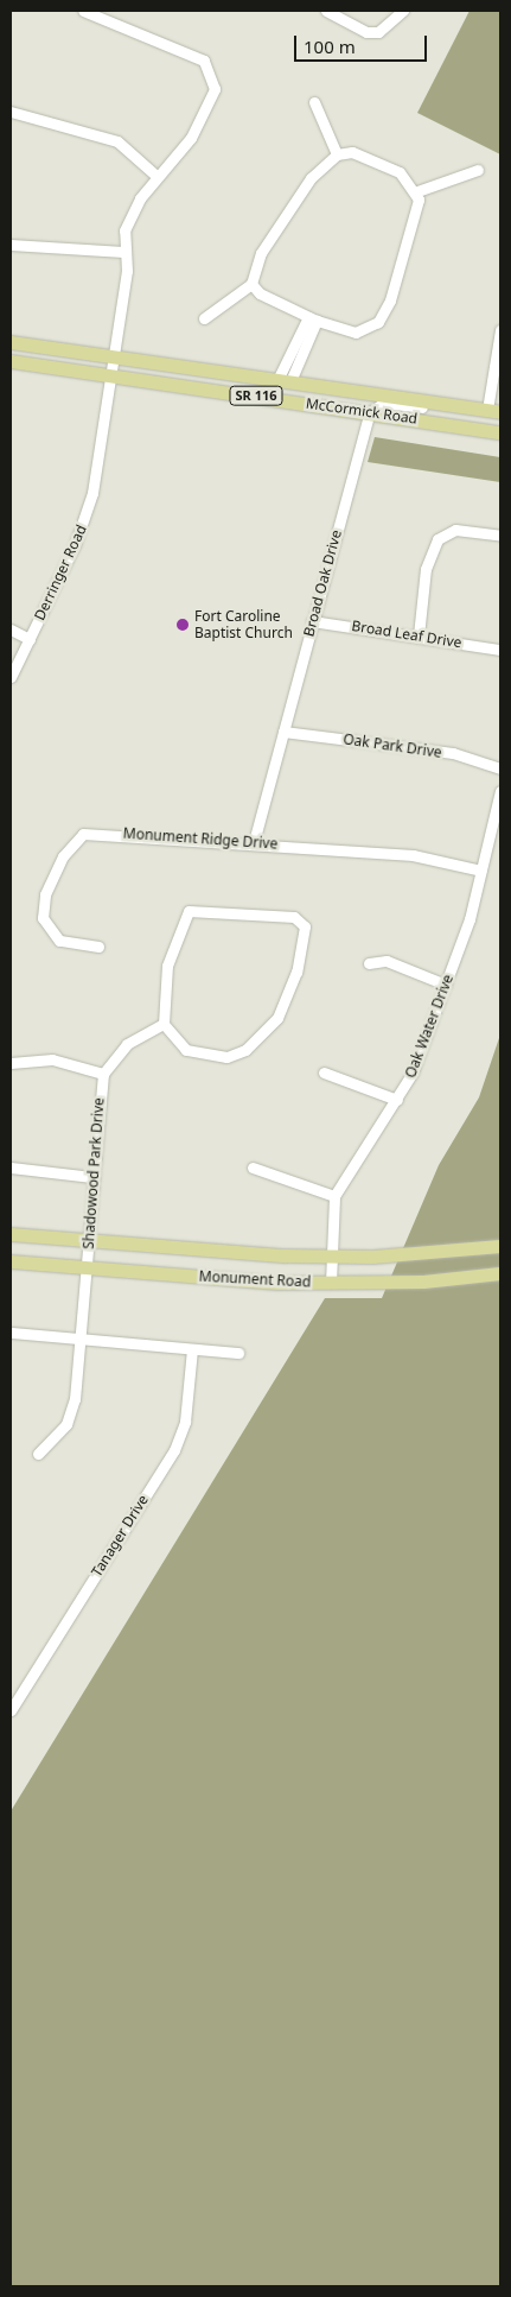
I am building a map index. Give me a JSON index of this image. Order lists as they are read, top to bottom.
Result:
{
  "streets": {
    "main road": ["SR 116", "McCormick Road", "Monument Road"],
    "street": [
      "Derringer Road",
      "Broad Oak Drive",
      "Broad Leaf Drive",
      "Oak Park Drive",
      "Monument Ridge Drive",
      "Oak Water Drive",
      "Shadowood Park Drive",
      "Tanager Drive"
    ]
  },
  "crossings": [
    ["McCormick Road", "Derringer Road"],
    ["McCormick Road", "Broad Oak Drive"],
    ["Broad Oak Drive", "Broad Leaf Drive"],
    ["Broad Oak Drive", "Oak Park Drive"],
    ["Broad Oak Drive", "Monument Ridge Drive"],
    ["Monument Ridge Drive", "Oak Water Drive"],
    ["Oak Water Drive", "Monument Road"],
    ["Shadowood Park Drive", "Monument Road"]
  ],
  "places": ["Fort Caroline Baptist Church"],
  "scale_bar": "100 m"
}
